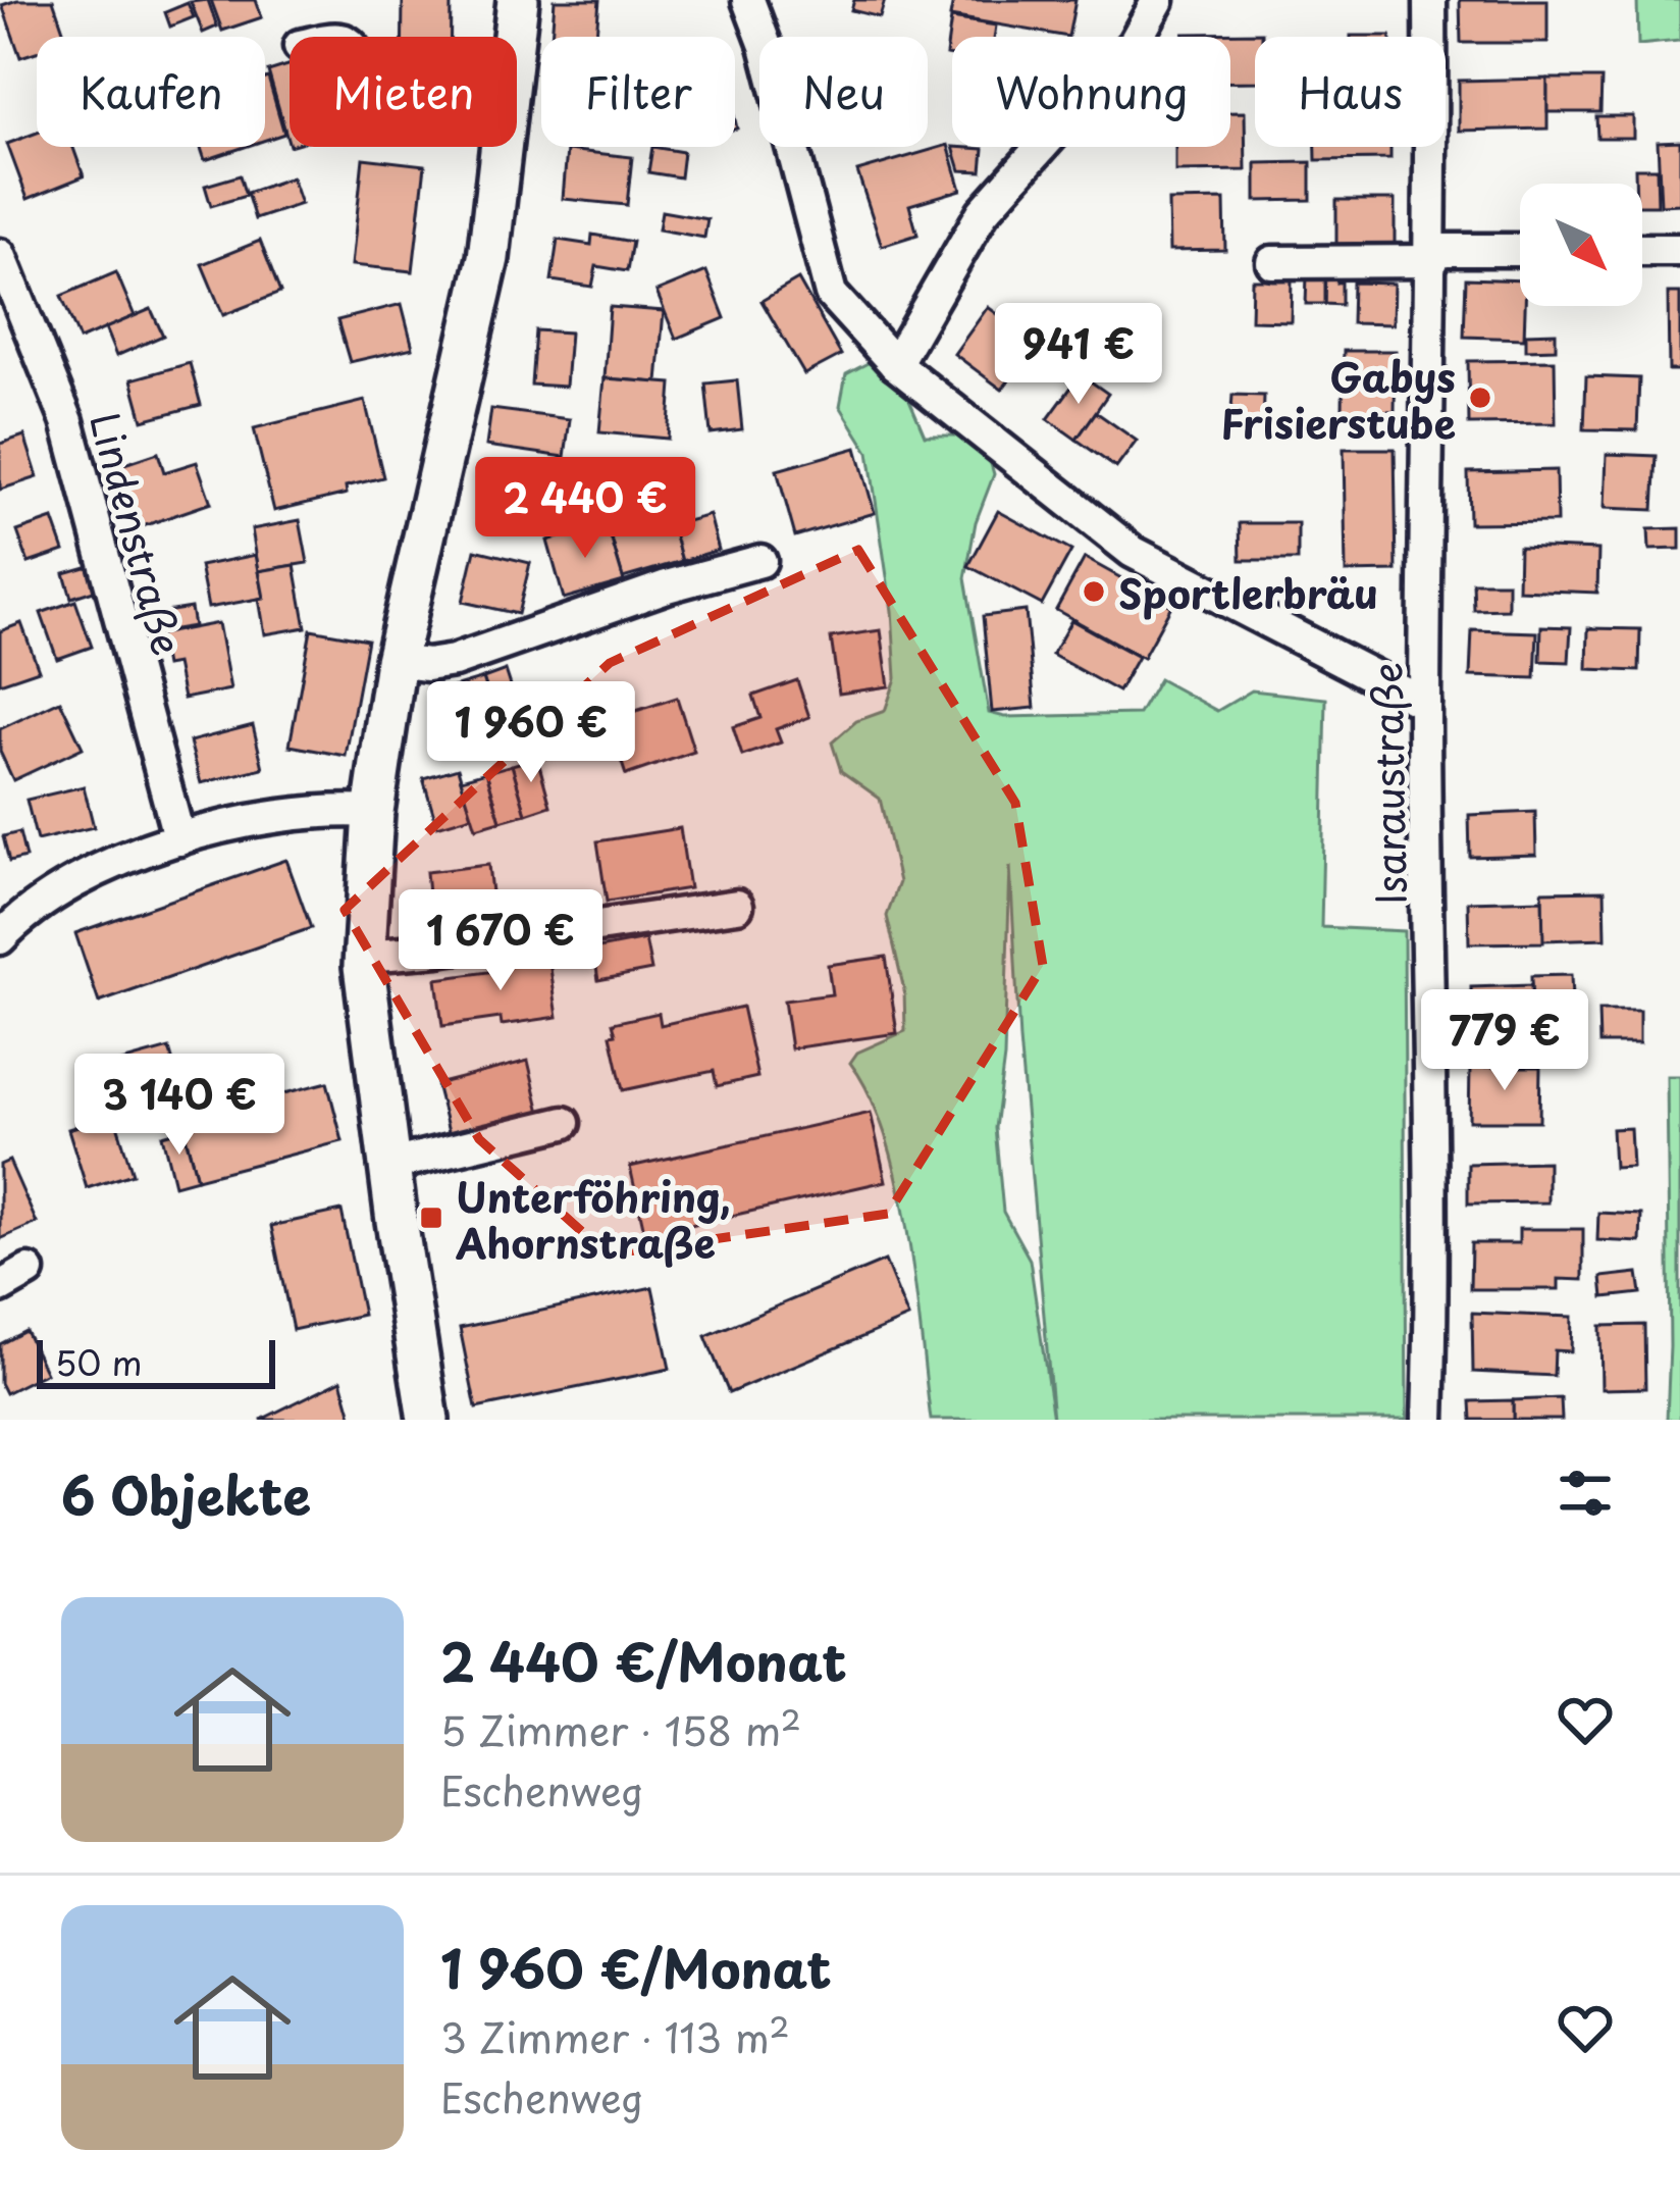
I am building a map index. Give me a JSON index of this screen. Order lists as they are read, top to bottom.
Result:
{
  "streets": {
    "street": ["Lindenstraße", "Isaraustraße"]
  },
  "places": {
    "other": ["Gabys Frisierstube", "Sportlerbräu"],
    "transit": ["Unterföhring, Ahornstraße"]
  },
  "scale_bar": "50 m",
  "north": "bottom right",
  "page": {
    "chip": [
      "Kaufen",
      "Mieten",
      "Filter",
      "Neu",
      "Wohnung",
      "Haus"
    ],
    "price": [
      "941 €",
      "2 440 €",
      "1 960 €",
      "1 670 €",
      "779 €",
      "3 140 €"
    ],
    "scale": "50 m",
    "heading": "6 Objekte",
    "list": [
      {
        "name": "2 440 €/Monat",
        "note": "5 Zimmer · 158 m² · Eschenweg"
      },
      {
        "name": "1 960 €/Monat",
        "note": "3 Zimmer · 113 m² · Eschenweg"
      }
    ]
  }
}
